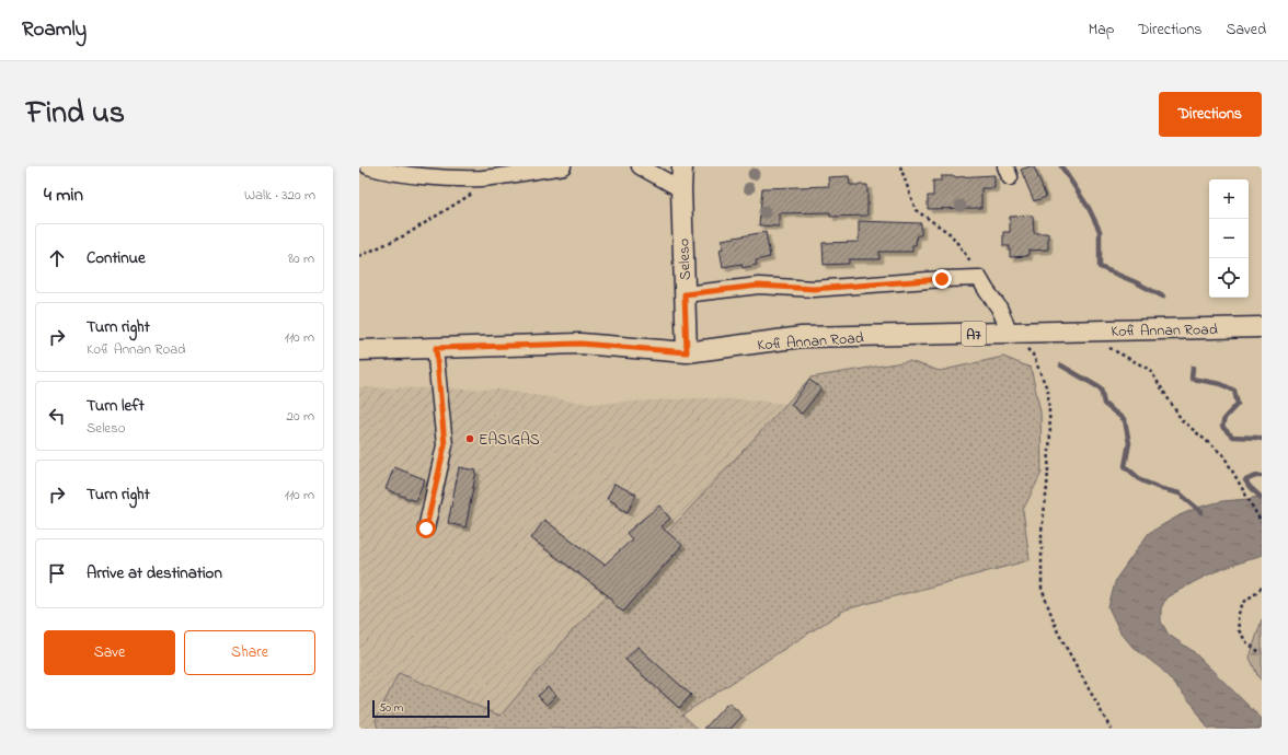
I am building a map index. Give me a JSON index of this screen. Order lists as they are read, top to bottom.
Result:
{
  "streets": {
    "main road": ["Seleso", "Kofi Annan Road", "A7"]
  },
  "crossings": [
    ["Seleso", "Kofi Annan Road"]
  ],
  "places": ["EASIGAS"],
  "scale_bar": "50 m",
  "page": {
    "header": "Roamly",
    "nav": ["Map", "Directions", "Saved"],
    "title": "Find us",
    "buttons": [
      "Directions",
      ["Save", "Share"]
    ],
    "heading": ["4 min", "Walk · 320 m"],
    "map_buttons": ["+", "−"],
    "list": [
      ["Continue", "80 m"],
      ["Turn right", "Kofi Annan Road", "110 m"],
      ["Turn left", "Seleso", "20 m"],
      ["Turn right", "110 m"],
      "Arrive at destination"
    ],
    "scale": "50 m"
  }
}
